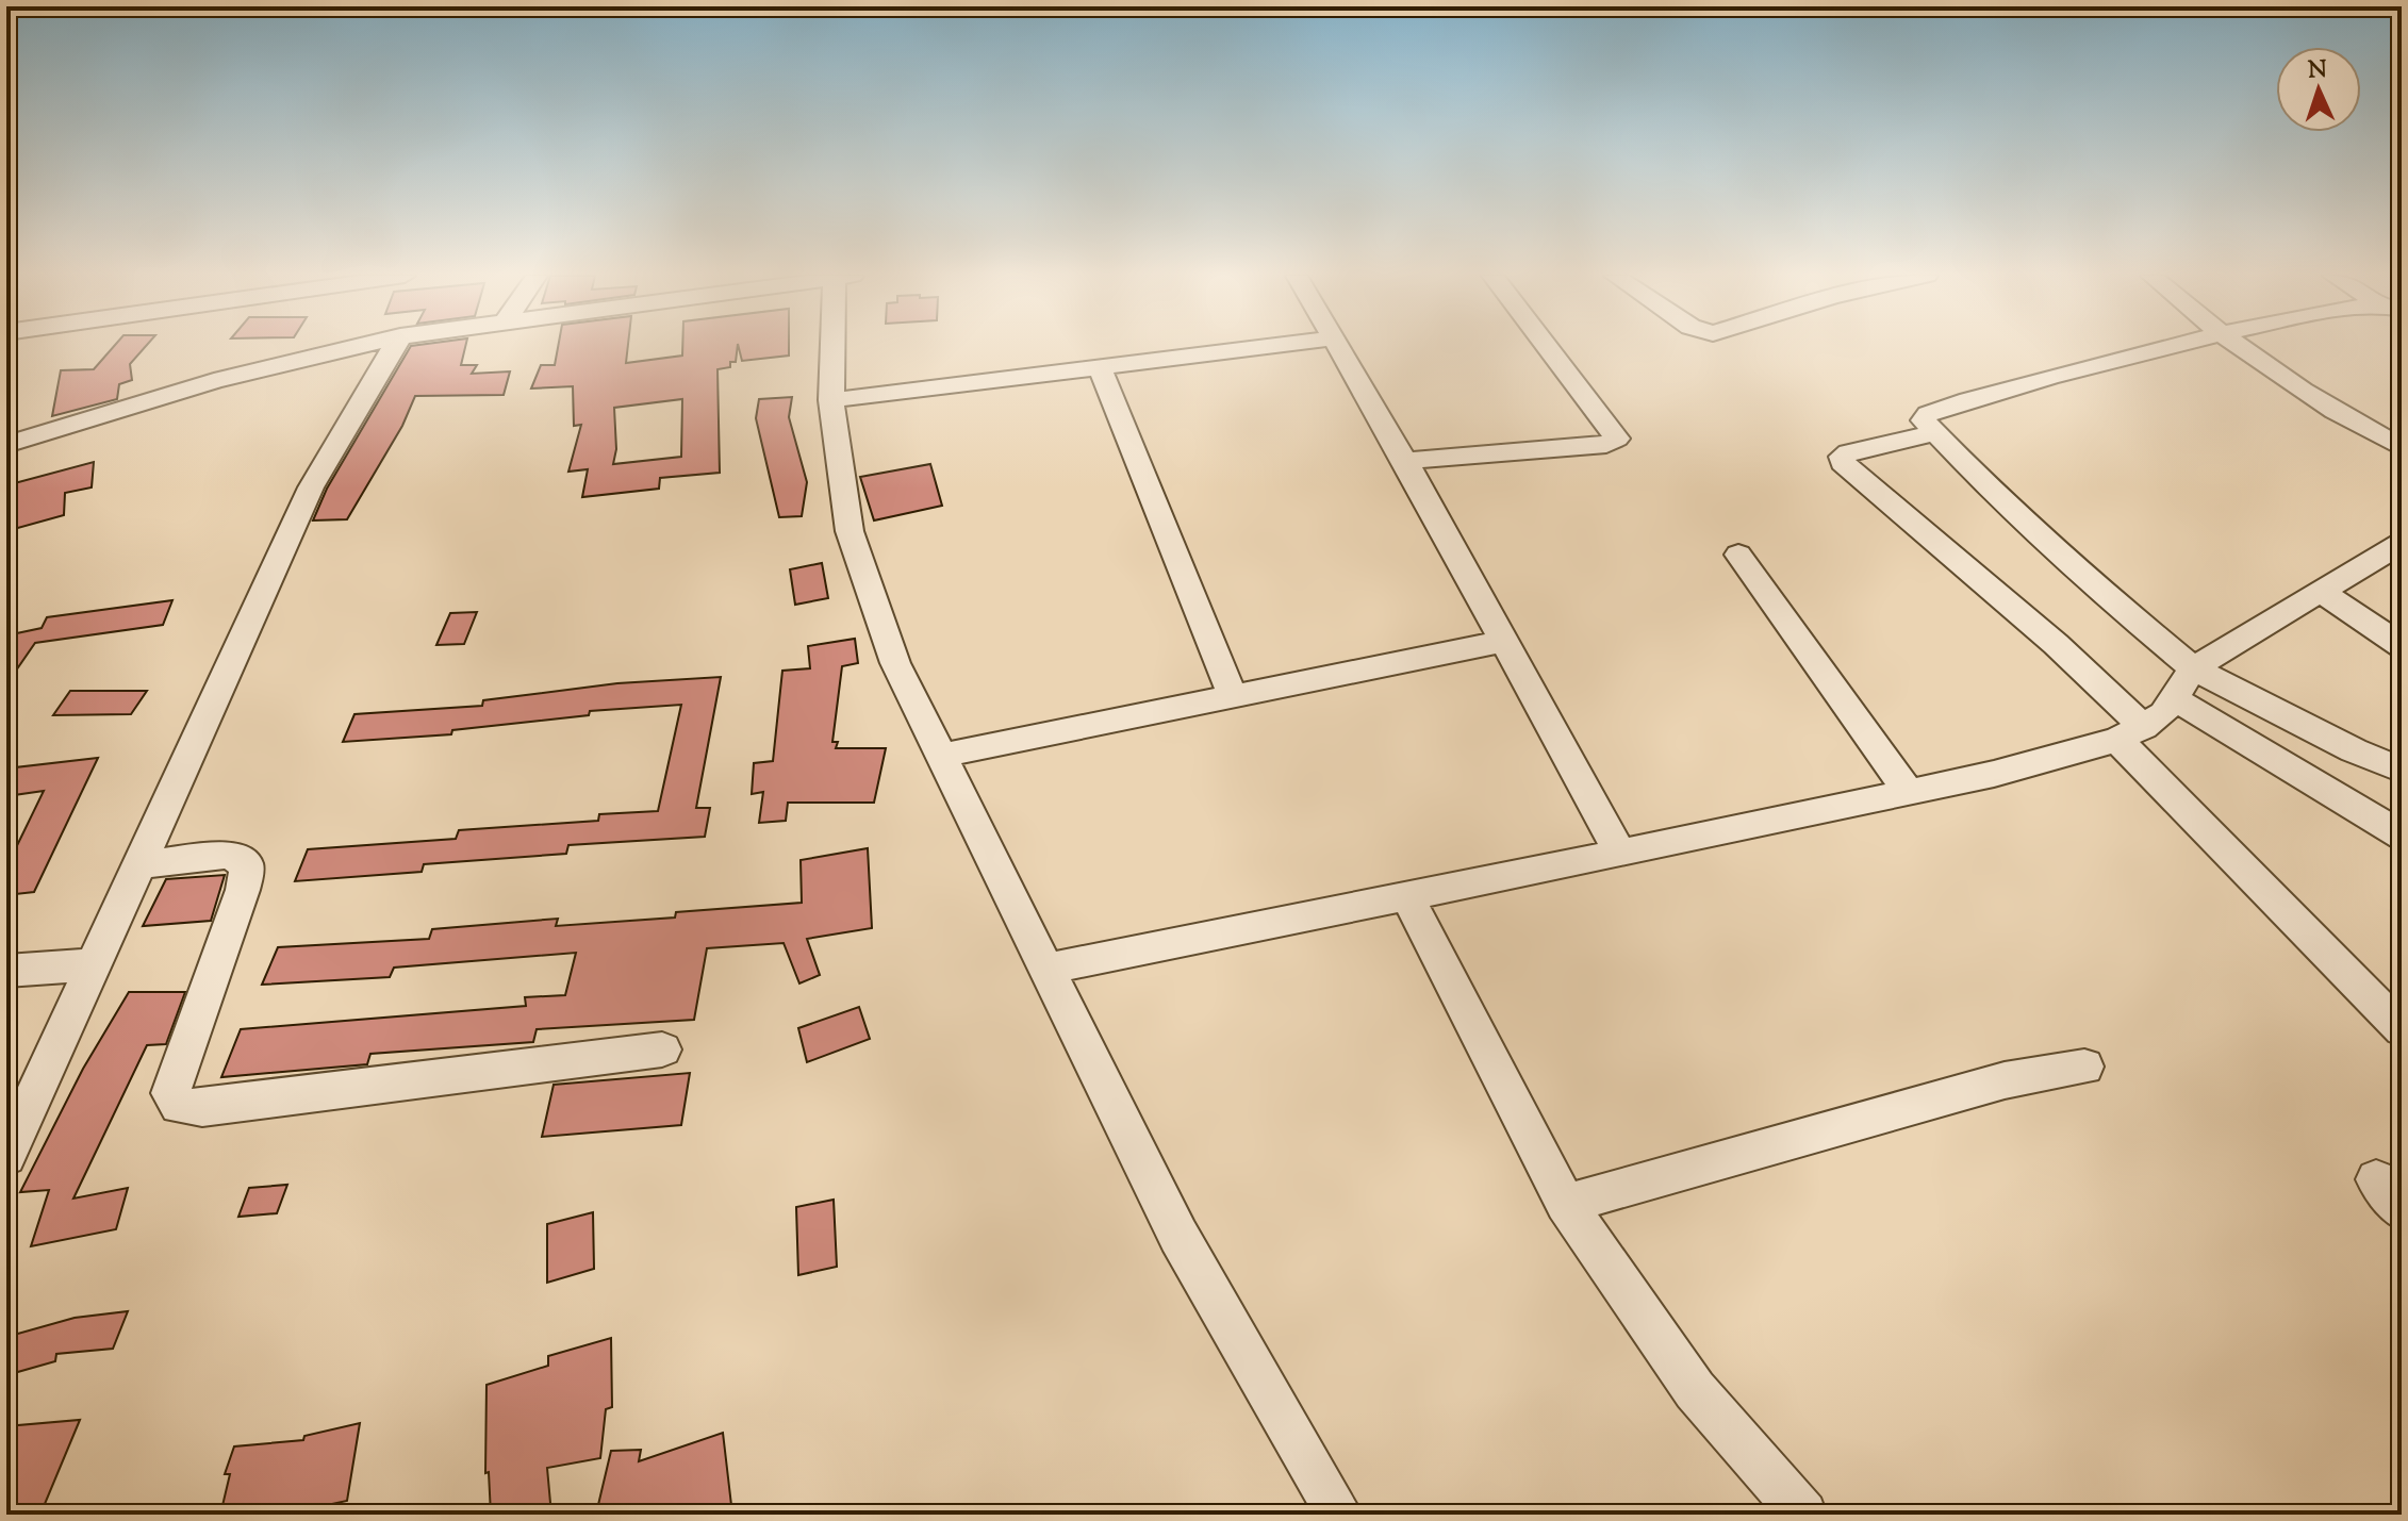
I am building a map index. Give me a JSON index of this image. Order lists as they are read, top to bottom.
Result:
{
  "north": "top"
}
